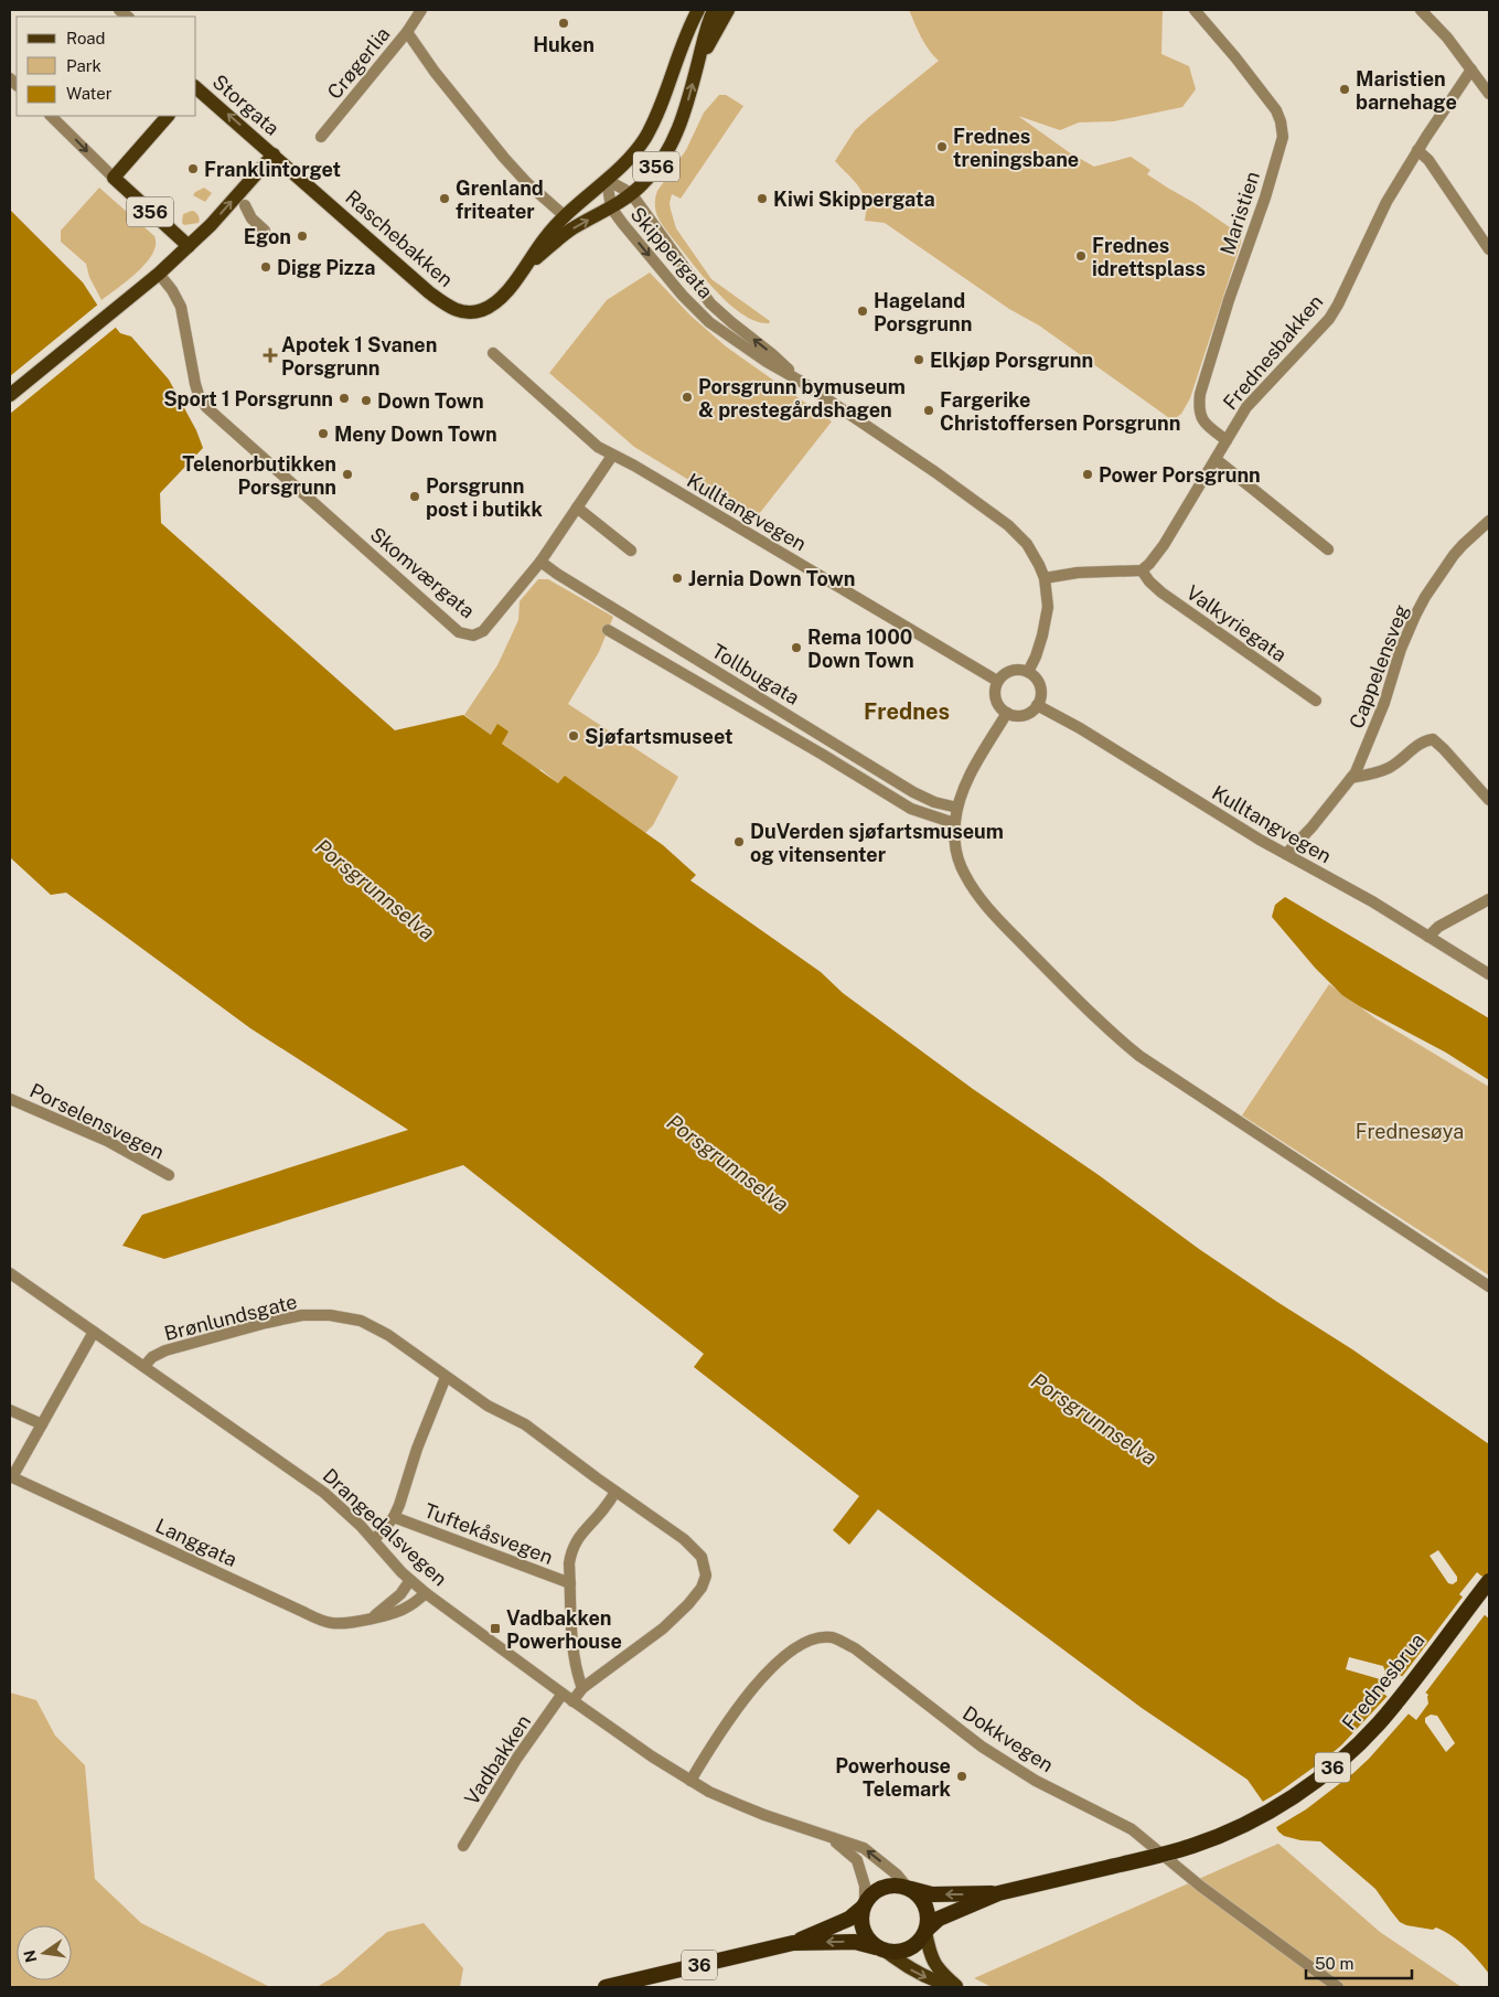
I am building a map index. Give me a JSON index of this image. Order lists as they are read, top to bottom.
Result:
{
  "streets": {
    "highway": ["Frednesbrua", "36"],
    "main road": ["Storgata", "356", "Raschebakken"],
    "street": [
      "Crøgerlia",
      "Maristien",
      "Skippergata",
      "Frednesbakken",
      "Kulltangvegen",
      "Skomværgata",
      "Valkyriegata",
      "Cappelensveg",
      "Tollbugata",
      "Porselensvegen",
      "Brønlundsgate",
      "Drangedalsvegen",
      "Tuftekåsvegen",
      "Langgata",
      "Dokkvegen",
      "Vadbakken"
    ]
  },
  "crossings": [
    ["Storgata", "356"],
    ["Storgata", "Raschebakken"],
    ["356", "Raschebakken"],
    ["356", "Skomværgata"],
    ["Maristien", "Frednesbakken"],
    ["Raschebakken", "Skippergata"],
    ["Skippergata", "Kulltangvegen"],
    ["Frednesbakken", "Valkyriegata"],
    ["Kulltangvegen", "Skomværgata"],
    ["Kulltangvegen", "Cappelensveg"],
    ["Skomværgata", "Tollbugata"],
    ["Brønlundsgate", "Drangedalsvegen"],
    ["Drangedalsvegen", "Langgata"],
    ["Drangedalsvegen", "Dokkvegen"],
    ["Drangedalsvegen", "Vadbakken"],
    ["Drangedalsvegen", "36"],
    ["Frednesbrua", "36"]
  ],
  "districts": ["Frednes"],
  "water": ["Porsgrunnselva"],
  "parks": ["Frednesøya"],
  "places": {
    "other": [
      "Huken",
      "Maristien barnehage",
      "Frednes treningsbane",
      "Franklintorget",
      "Grenland friteater",
      "Kiwi Skippergata",
      "Egon",
      "Frednes idrettsplass",
      "Digg Pizza",
      "Hageland Porsgrunn",
      "Elkjøp Porsgrunn",
      "Porsgrunn bymuseum & prestegårdshagen",
      "Sport 1 Porsgrunn",
      "Down Town",
      "Fargerike Christoffersen Porsgrunn",
      "Meny Down Town",
      "Telenorbutikken Porsgrunn",
      "Power Porsgrunn",
      "Porsgrunn post i butikk",
      "Jernia Down Town",
      "Rema 1000 Down Town",
      "Sjøfartsmuseet",
      "DuVerden sjøfartsmuseum og vitensenter",
      "Powerhouse Telemark"
    ],
    "health": ["Apotek 1 Svanen Porsgrunn"],
    "transit": ["Vadbakken Powerhouse"]
  },
  "legend": ["Road", "Park", "Water"],
  "scale_bar": "50 m",
  "north": "left"
}
